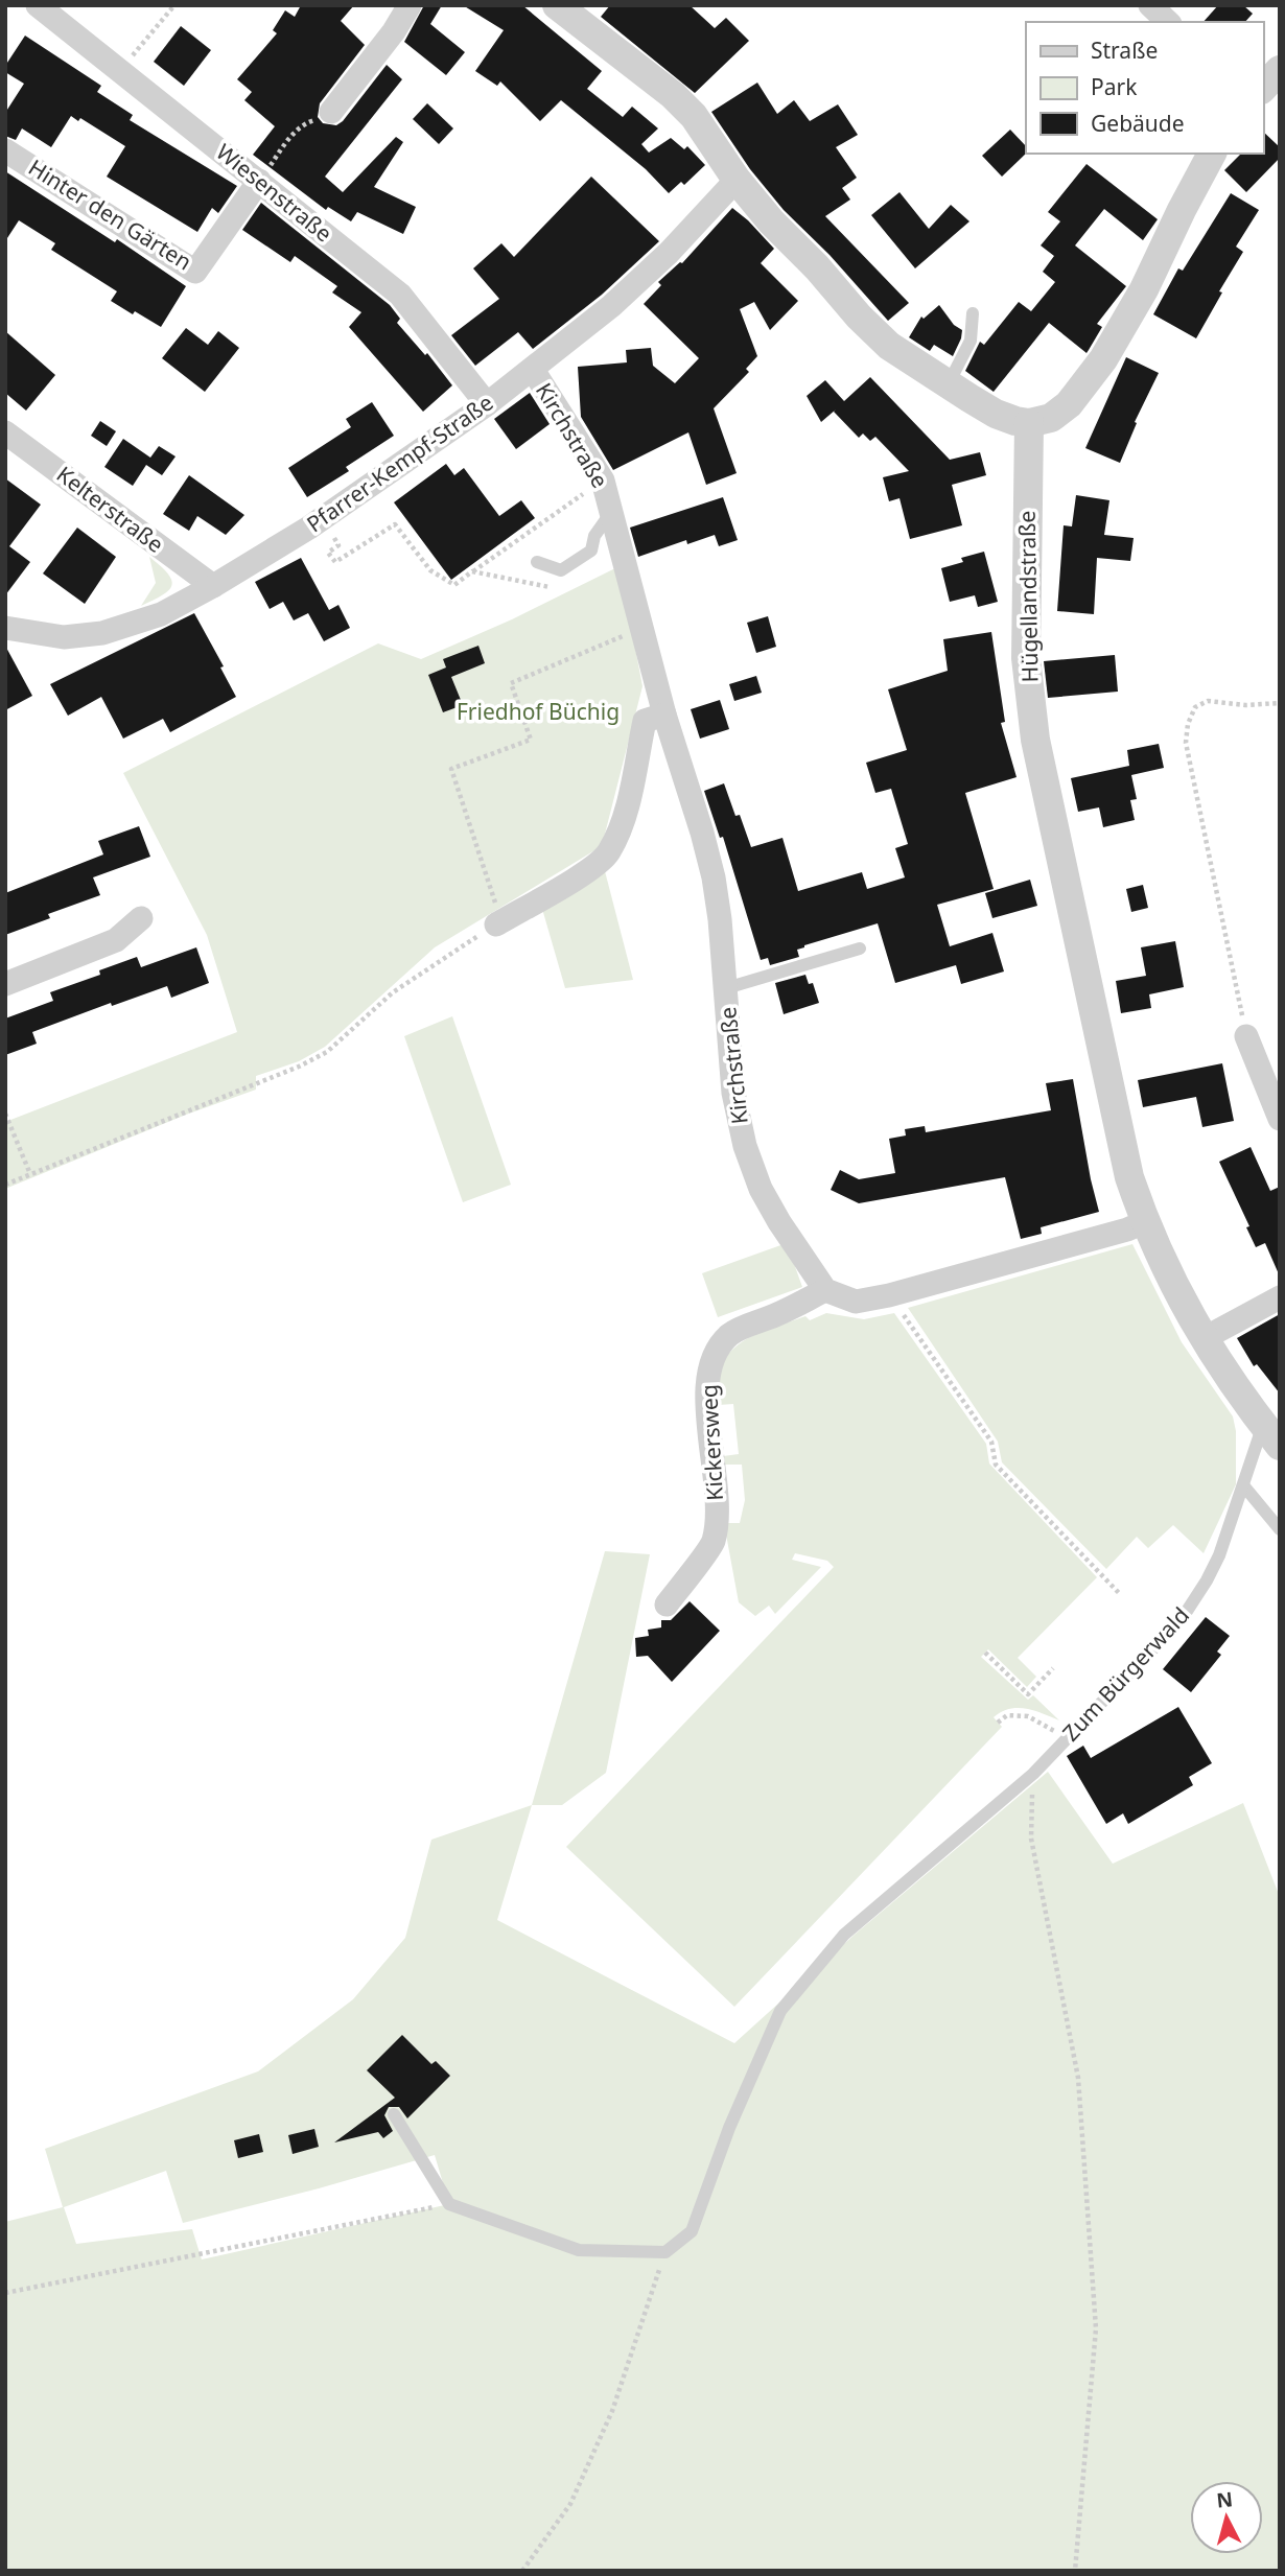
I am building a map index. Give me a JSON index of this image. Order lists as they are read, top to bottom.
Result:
{
  "streets": {
    "street": [
      "Wiesenstraße",
      "Hinter den Gärten",
      "Kirchstraße",
      "Pfarrer-Kempf-Straße",
      "Kelterstraße",
      "Hügellandstraße",
      "Kickersweg"
    ],
    "lane": ["Zum Bürgerwald"]
  },
  "crossings": [
    ["Wiesenstraße", "Hinter den Gärten"],
    ["Wiesenstraße", "Pfarrer-Kempf-Straße"],
    ["Kirchstraße", "Pfarrer-Kempf-Straße"],
    ["Kirchstraße", "Kickersweg"],
    ["Pfarrer-Kempf-Straße", "Kelterstraße"],
    ["Hügellandstraße", "Zum Bürgerwald"]
  ],
  "parks": ["Friedhof Büchig"],
  "legend": ["Straße", "Park", "Gebäude"],
  "north": "top"
}
